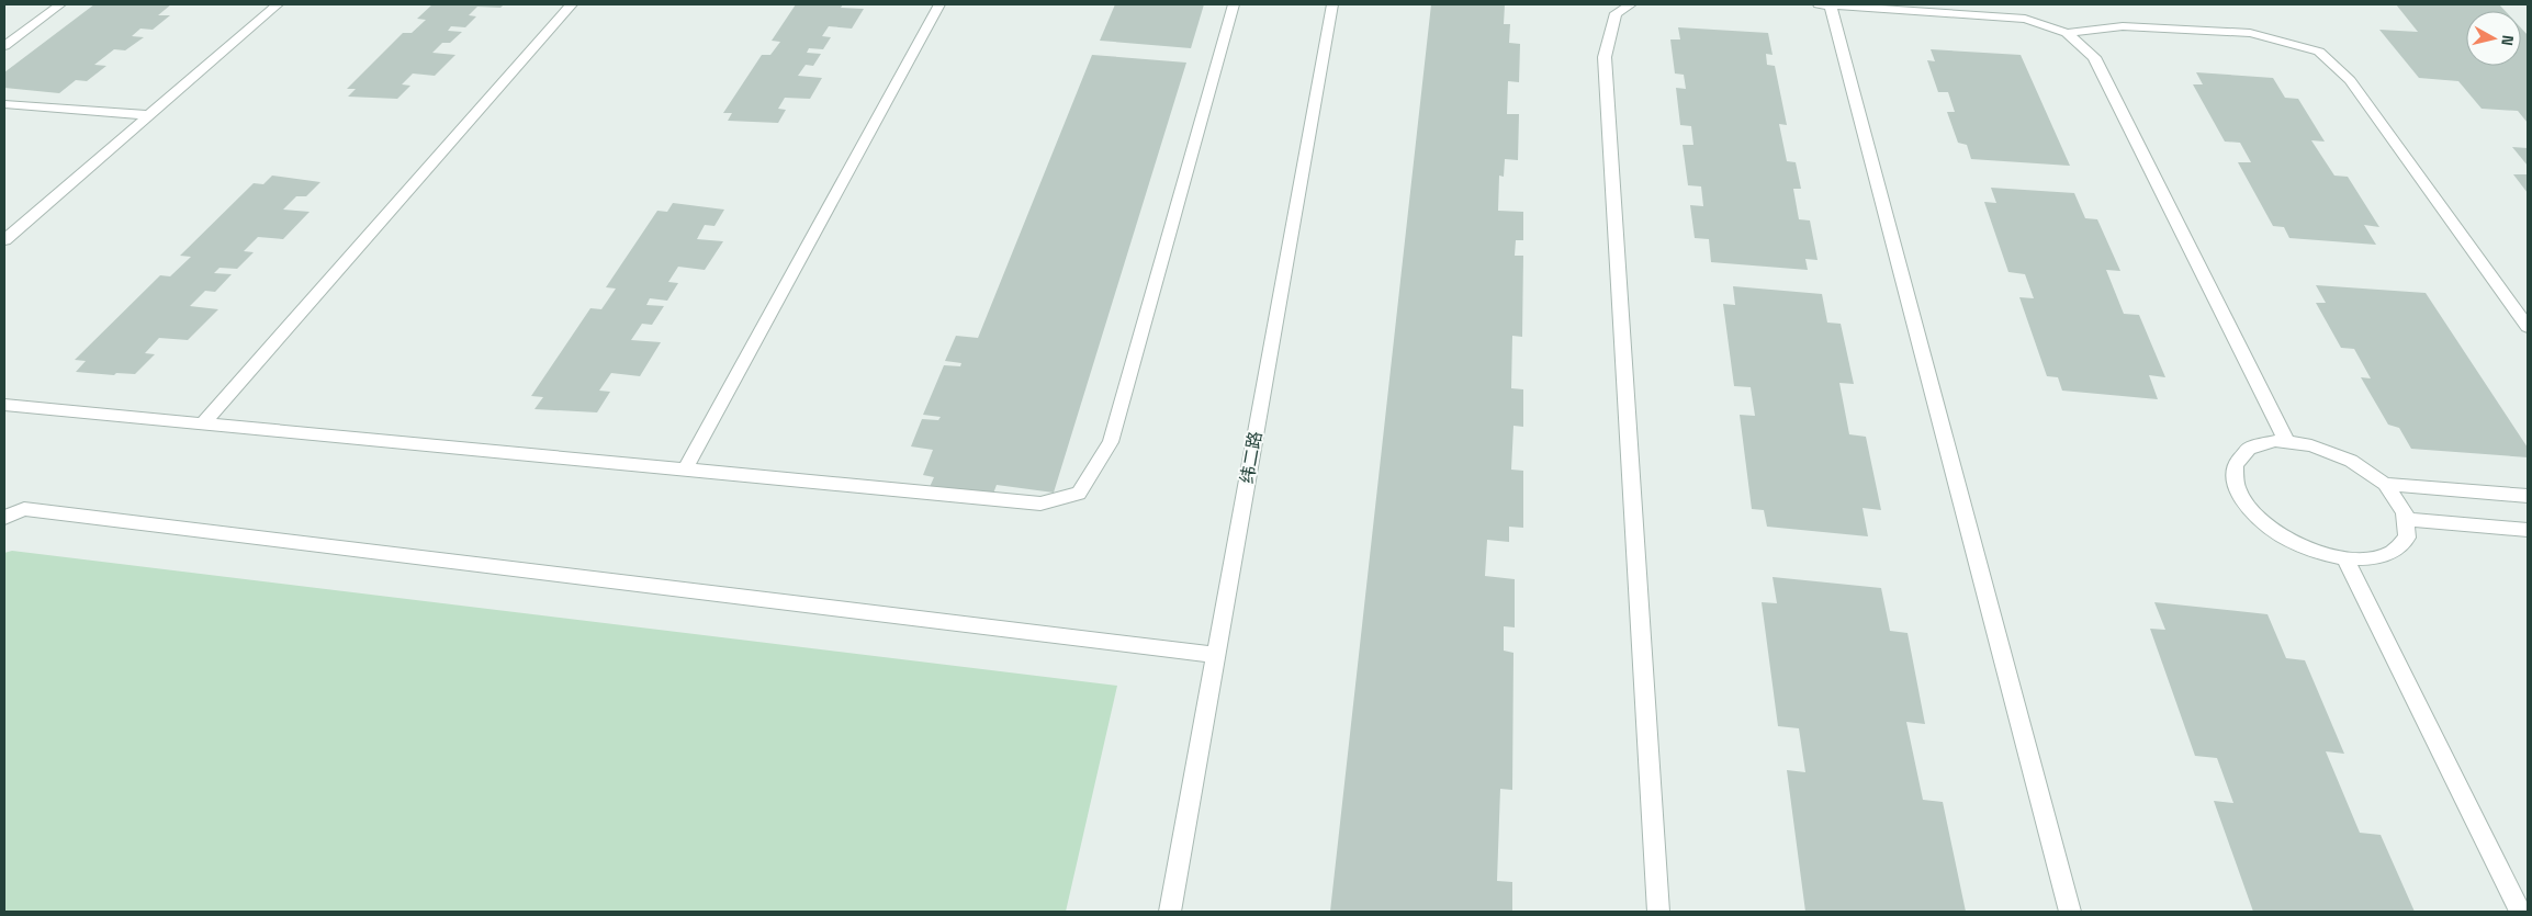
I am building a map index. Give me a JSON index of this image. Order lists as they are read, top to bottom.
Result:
{
  "streets": {
    "street": ["纬二路"]
  },
  "north": "right"
}
